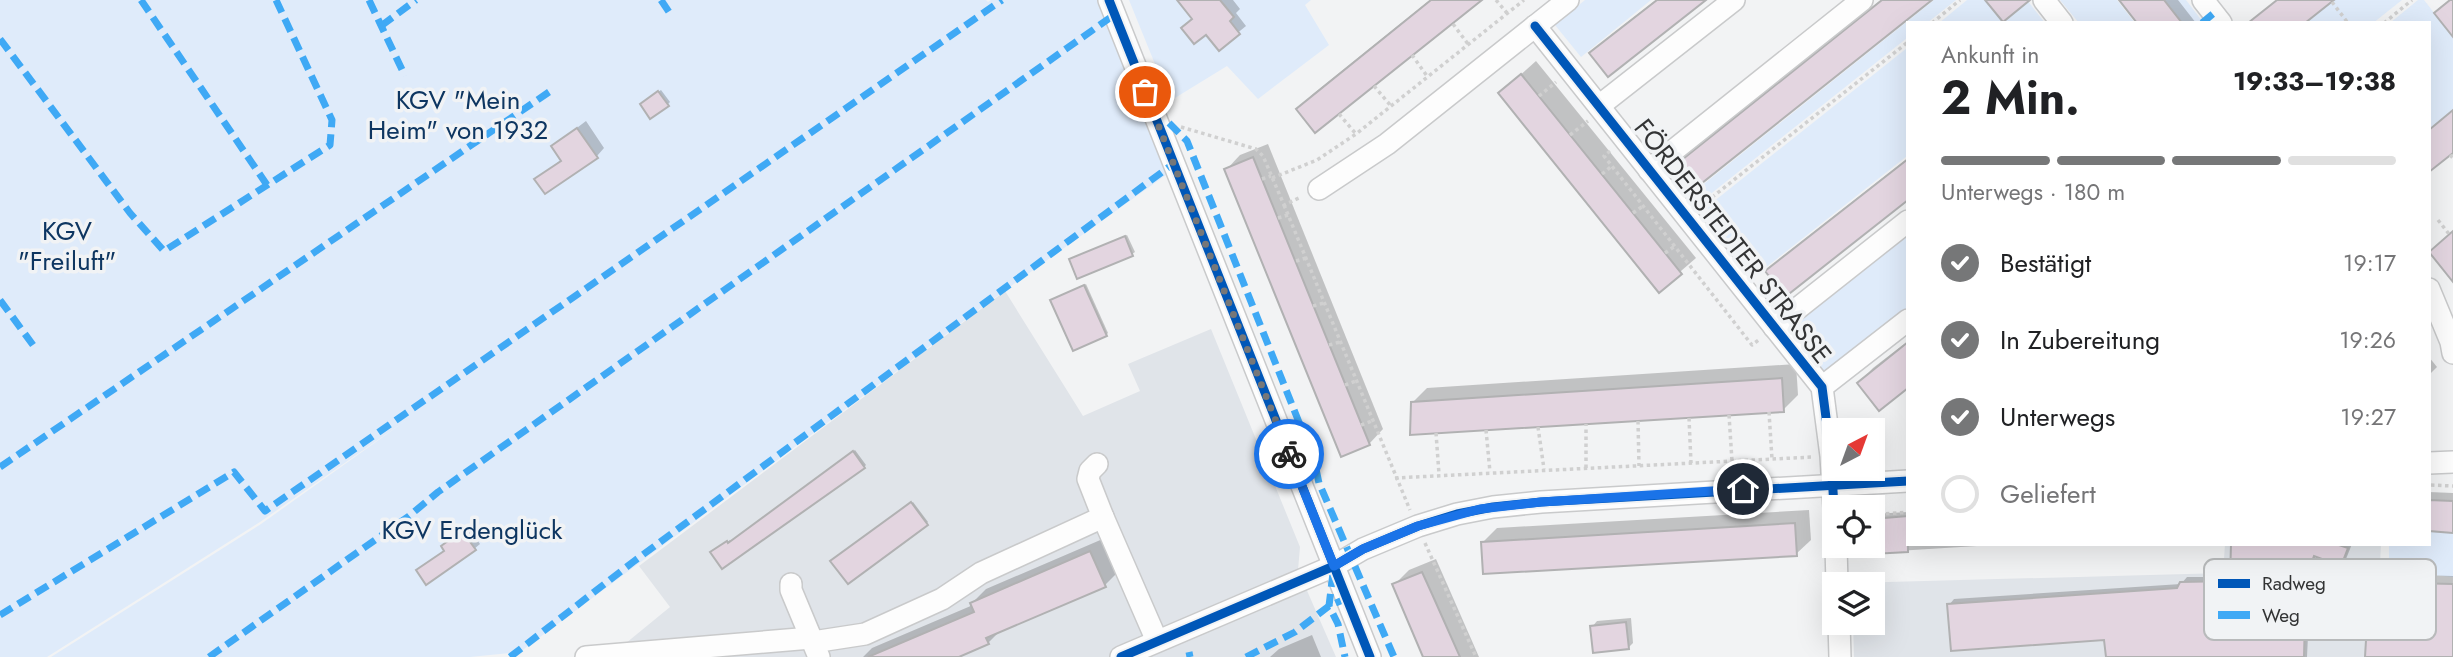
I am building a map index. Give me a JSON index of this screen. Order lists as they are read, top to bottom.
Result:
{
  "streets": {
    "street": ["FÖRDERSTEDTER STRASSE"]
  },
  "parks": ["KGV \"Mein Heim\" von 1932", "KGV \"Freiluft\"", "KGV Erdenglück"],
  "legend": ["Radweg", "Weg"],
  "north": "top right",
  "page": {
    "heading": ["2 Min.", "Ankunft in", "19:33–19:38"],
    "bar": "Unterwegs · 180 m",
    "list": [
      ["Bestätigt", "19:17"],
      ["In Zubereitung", "19:26"],
      ["Unterwegs", "19:27"],
      "Geliefert"
    ]
  }
}
